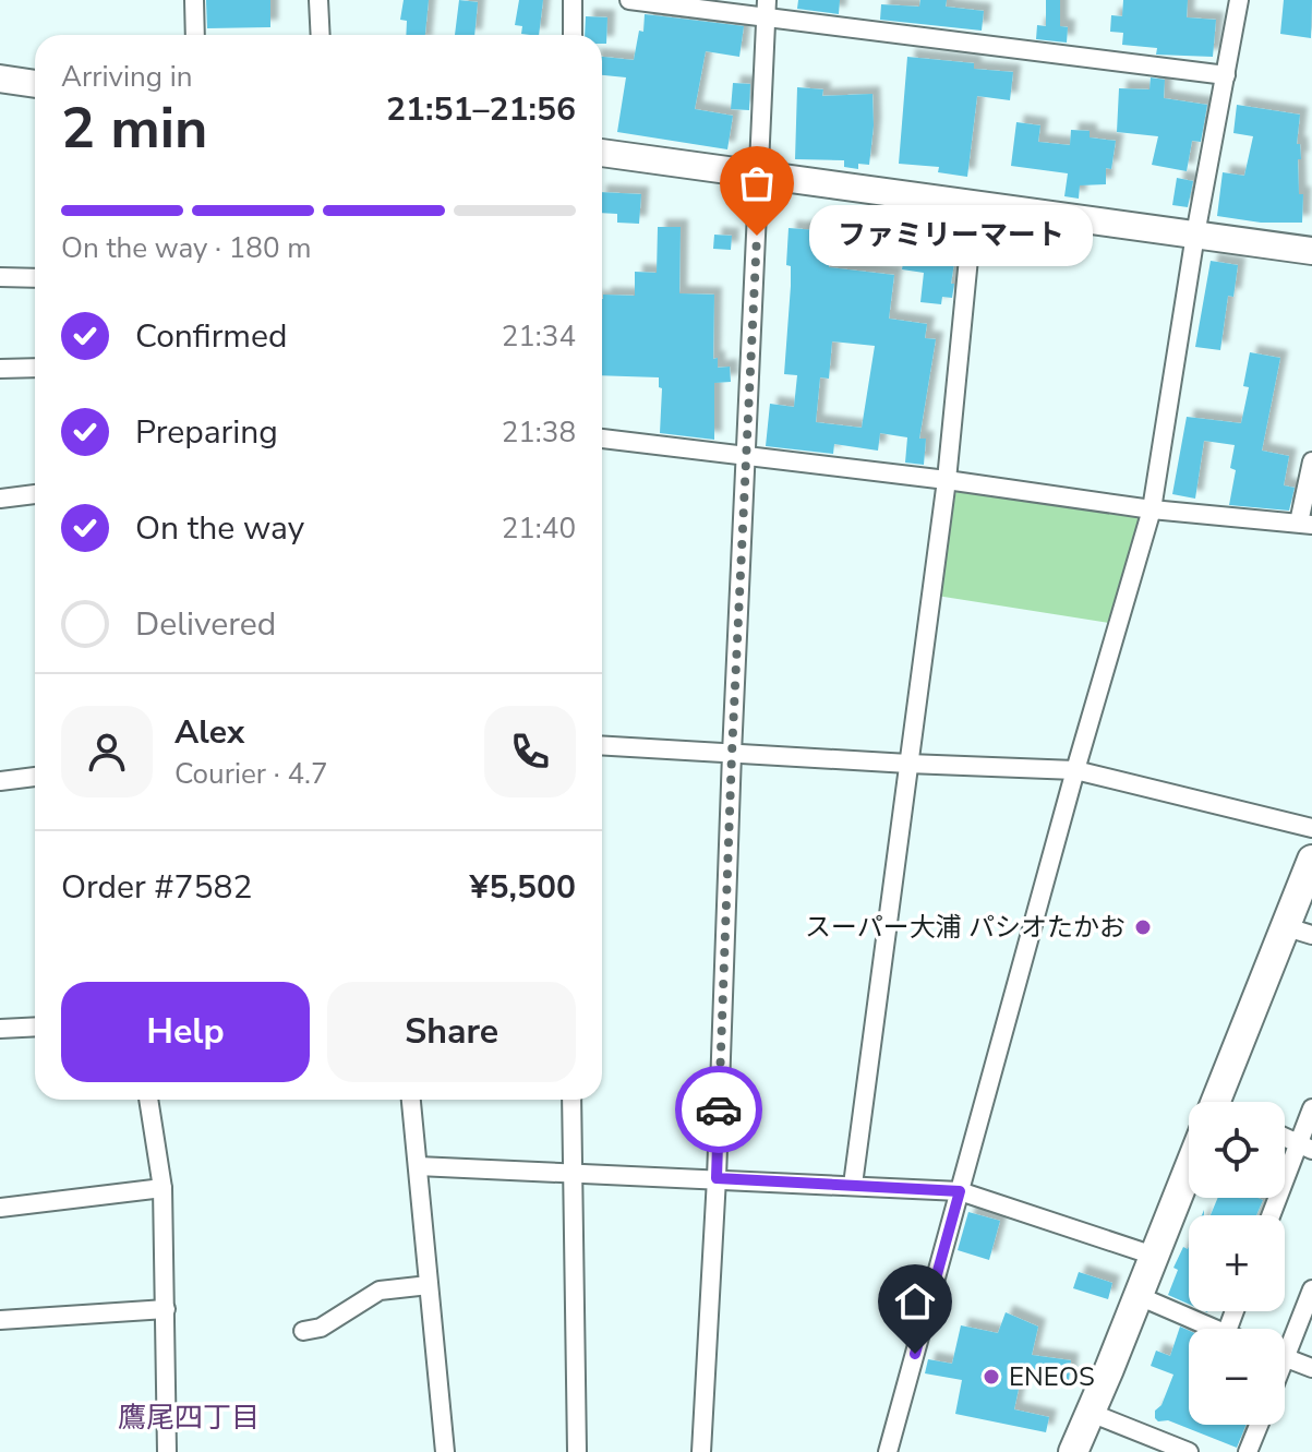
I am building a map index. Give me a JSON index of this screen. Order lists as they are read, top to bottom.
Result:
{
  "districts": ["鷹尾四丁目"],
  "places": ["ファミリーマート", "スーパー大浦 パシオたかお", "ENEOS"],
  "page": {
    "heading": ["2 min", "Arriving in", "21:51–21:56"],
    "panel": [
      "Alex",
      "Courier · 4.7",
      "Order #7582",
      "¥5,500"
    ],
    "bar": "On the way · 180 m",
    "bubble": "ファミリーマート",
    "list": [
      ["Confirmed", "21:34"],
      ["Preparing", "21:38"],
      ["On the way", "21:40"],
      "Delivered"
    ],
    "buttons": ["Help", "Share"],
    "map_buttons": ["+", "−"]
  }
}
